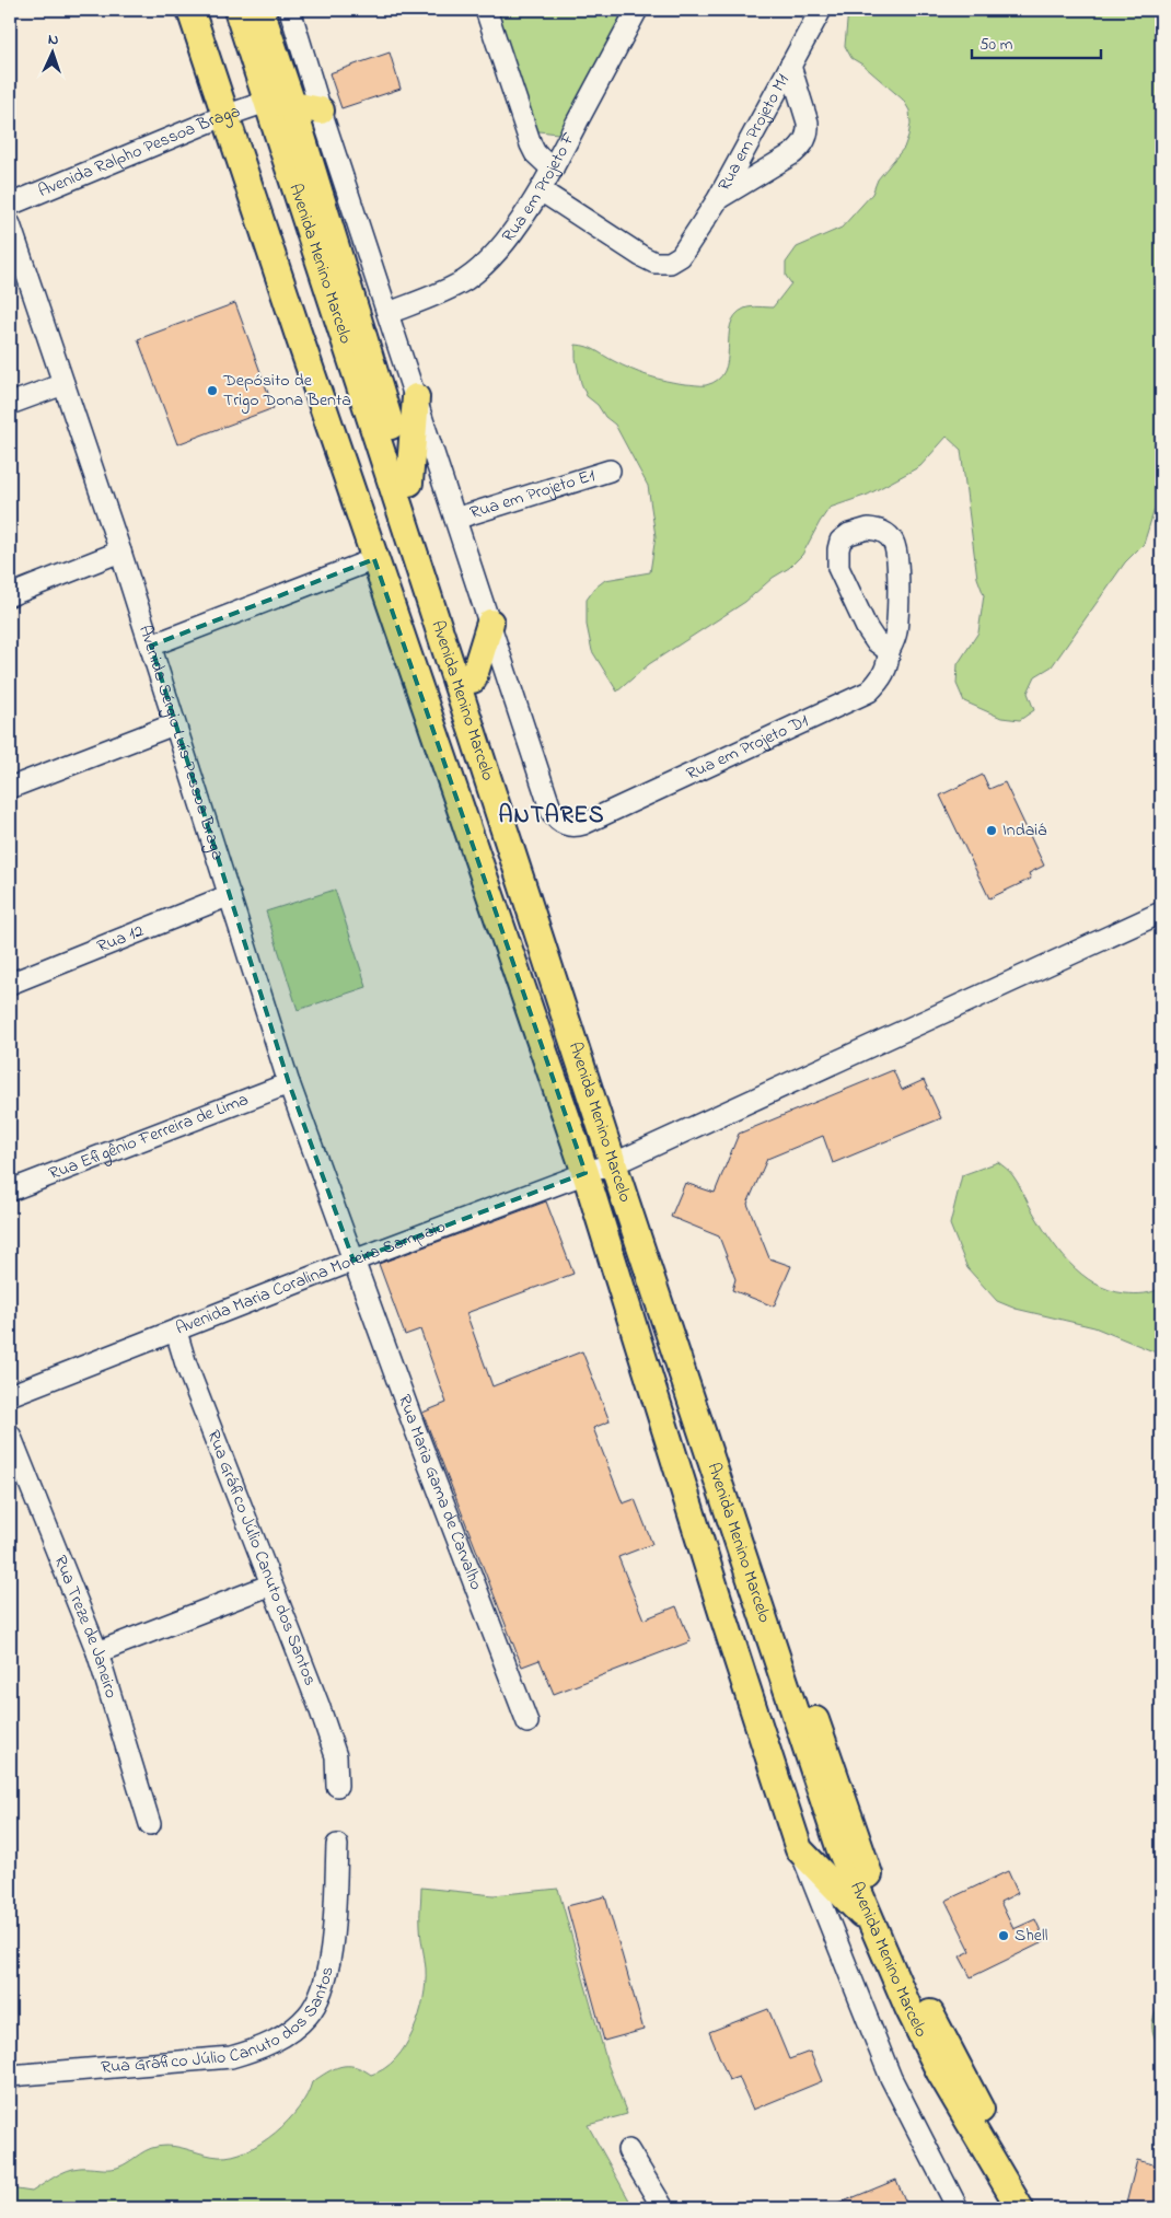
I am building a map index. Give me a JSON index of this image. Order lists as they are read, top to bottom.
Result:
{
  "streets": {
    "main road": ["Avenida Menino Marcelo"],
    "street": [
      "Rua em Projeto M1",
      "Avenida Ralpho Pessoa Braga",
      "Rua em Projeto F",
      "Rua em Projeto E1",
      "Avenida Sérgio Luís Pessoa Braga",
      "Rua em Projeto D1",
      "Rua 12",
      "Rua Efigênio Ferreira de Lima",
      "Avenida Maria Coralina Moreira Sampaio",
      "Rua Maria Gama de Carvalho",
      "Rua Gráfico Júlio Canuto dos Santos",
      "Rua Treze de Janeiro"
    ]
  },
  "crossings": [
    ["Rua em Projeto M1", "Rua em Projeto F"],
    ["Avenida Ralpho Pessoa Braga", "Avenida Menino Marcelo"],
    ["Avenida Menino Marcelo", "Avenida Maria Coralina Moreira Sampaio"],
    ["Avenida Sérgio Luís Pessoa Braga", "Rua 12"],
    ["Avenida Sérgio Luís Pessoa Braga", "Rua Efigênio Ferreira de Lima"],
    ["Avenida Sérgio Luís Pessoa Braga", "Avenida Maria Coralina Moreira Sampaio"],
    ["Avenida Sérgio Luís Pessoa Braga", "Rua Maria Gama de Carvalho"],
    ["Avenida Maria Coralina Moreira Sampaio", "Rua Maria Gama de Carvalho"],
    ["Avenida Maria Coralina Moreira Sampaio", "Rua Gráfico Júlio Canuto dos Santos"]
  ],
  "districts": ["ANTARES"],
  "places": ["Depósito de Trigo Dona Benta", "Indaiá", "Shell"],
  "scale_bar": "50 m",
  "north": "top"
}
